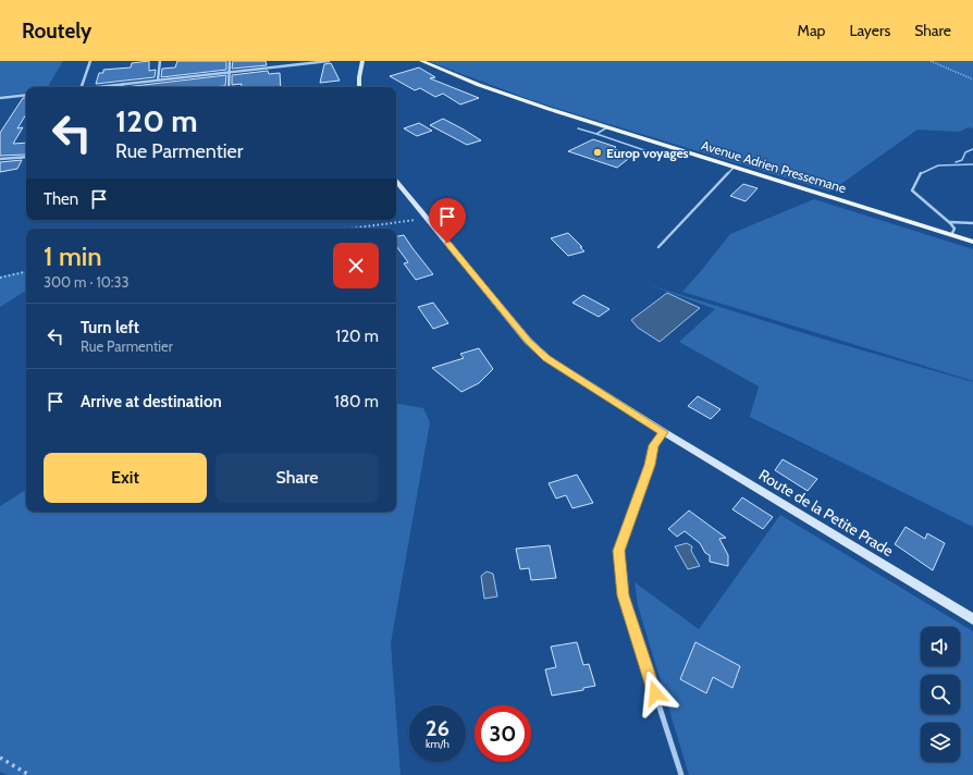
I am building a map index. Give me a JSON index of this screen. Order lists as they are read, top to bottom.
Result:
{
  "streets": {
    "main road": ["Avenue Adrien Pressemane"],
    "street": ["Route de la Petite Prade"]
  },
  "places": ["Europ voyages"],
  "page": {
    "header": "Routely",
    "nav": ["Map", "Layers", "Share"],
    "turn": ["120 m", "Rue Parmentier"],
    "then": "Then",
    "heading": ["1 min", "300 m · 10:33"],
    "list": [
      {
        "name": "Turn left",
        "note": "Rue Parmentier",
        "value": "120 m"
      },
      {
        "name": "Arrive at destination",
        "value": "180 m"
      }
    ],
    "buttons": ["Exit", "Share"],
    "speed": "26 km/h",
    "limit": "30"
  }
}
